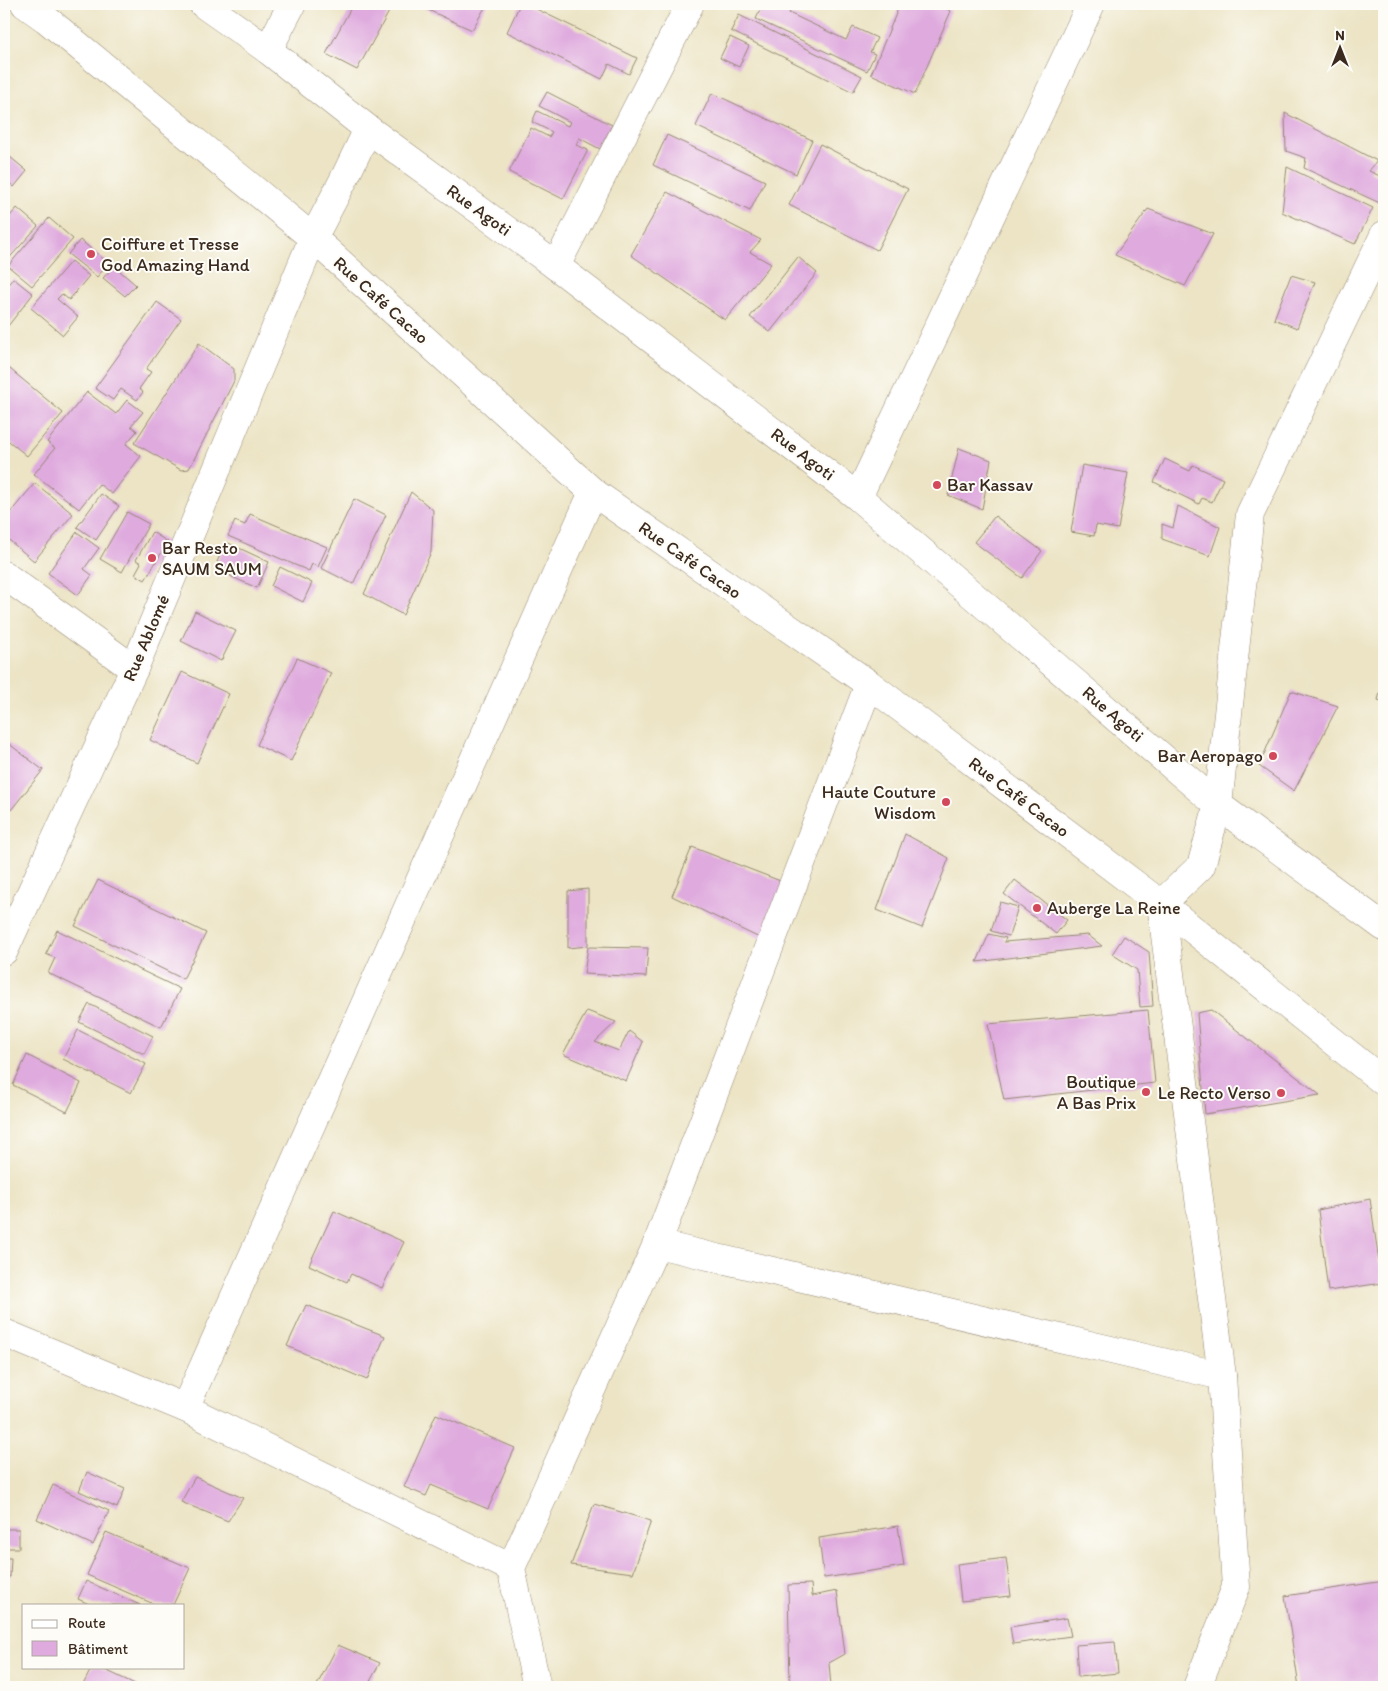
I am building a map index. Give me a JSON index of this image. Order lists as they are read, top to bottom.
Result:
{
  "streets": {
    "street": ["Rue Agoti", "Rue Café Cacao", "Rue Ablomé"]
  },
  "crossings": [
    ["Rue Agoti", "Rue Ablomé"],
    ["Rue Café Cacao", "Rue Ablomé"]
  ],
  "places": [
    "Coiffure et Tresse God Amazing Hand",
    "Bar Kassav",
    "Bar Resto SAUM SAUM",
    "Bar Aeropago",
    "Haute Couture Wisdom",
    "Auberge La Reine",
    "Boutique A Bas Prix",
    "Le Recto Verso"
  ],
  "legend": ["Route", "Bâtiment"],
  "north": "top"
}
